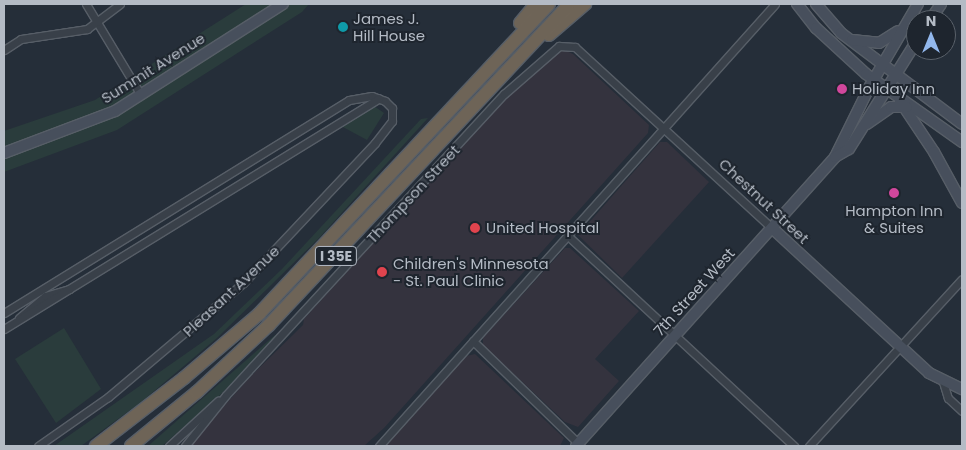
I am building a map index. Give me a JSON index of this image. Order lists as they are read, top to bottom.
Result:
{
  "streets": {
    "highway": ["I 35E"],
    "main road": ["Summit Avenue", "Chestnut Street", "7th Street West"],
    "street": ["Thompson Street", "Pleasant Avenue"]
  },
  "crossings": [
    ["Thompson Street", "Chestnut Street"],
    ["Chestnut Street", "7th Street West"]
  ],
  "places": [
    "James J. Hill House",
    "Holiday Inn",
    "Hampton Inn & Suites",
    "United Hospital",
    "Children's Minnesota - St. Paul Clinic"
  ],
  "north": "top"
}
